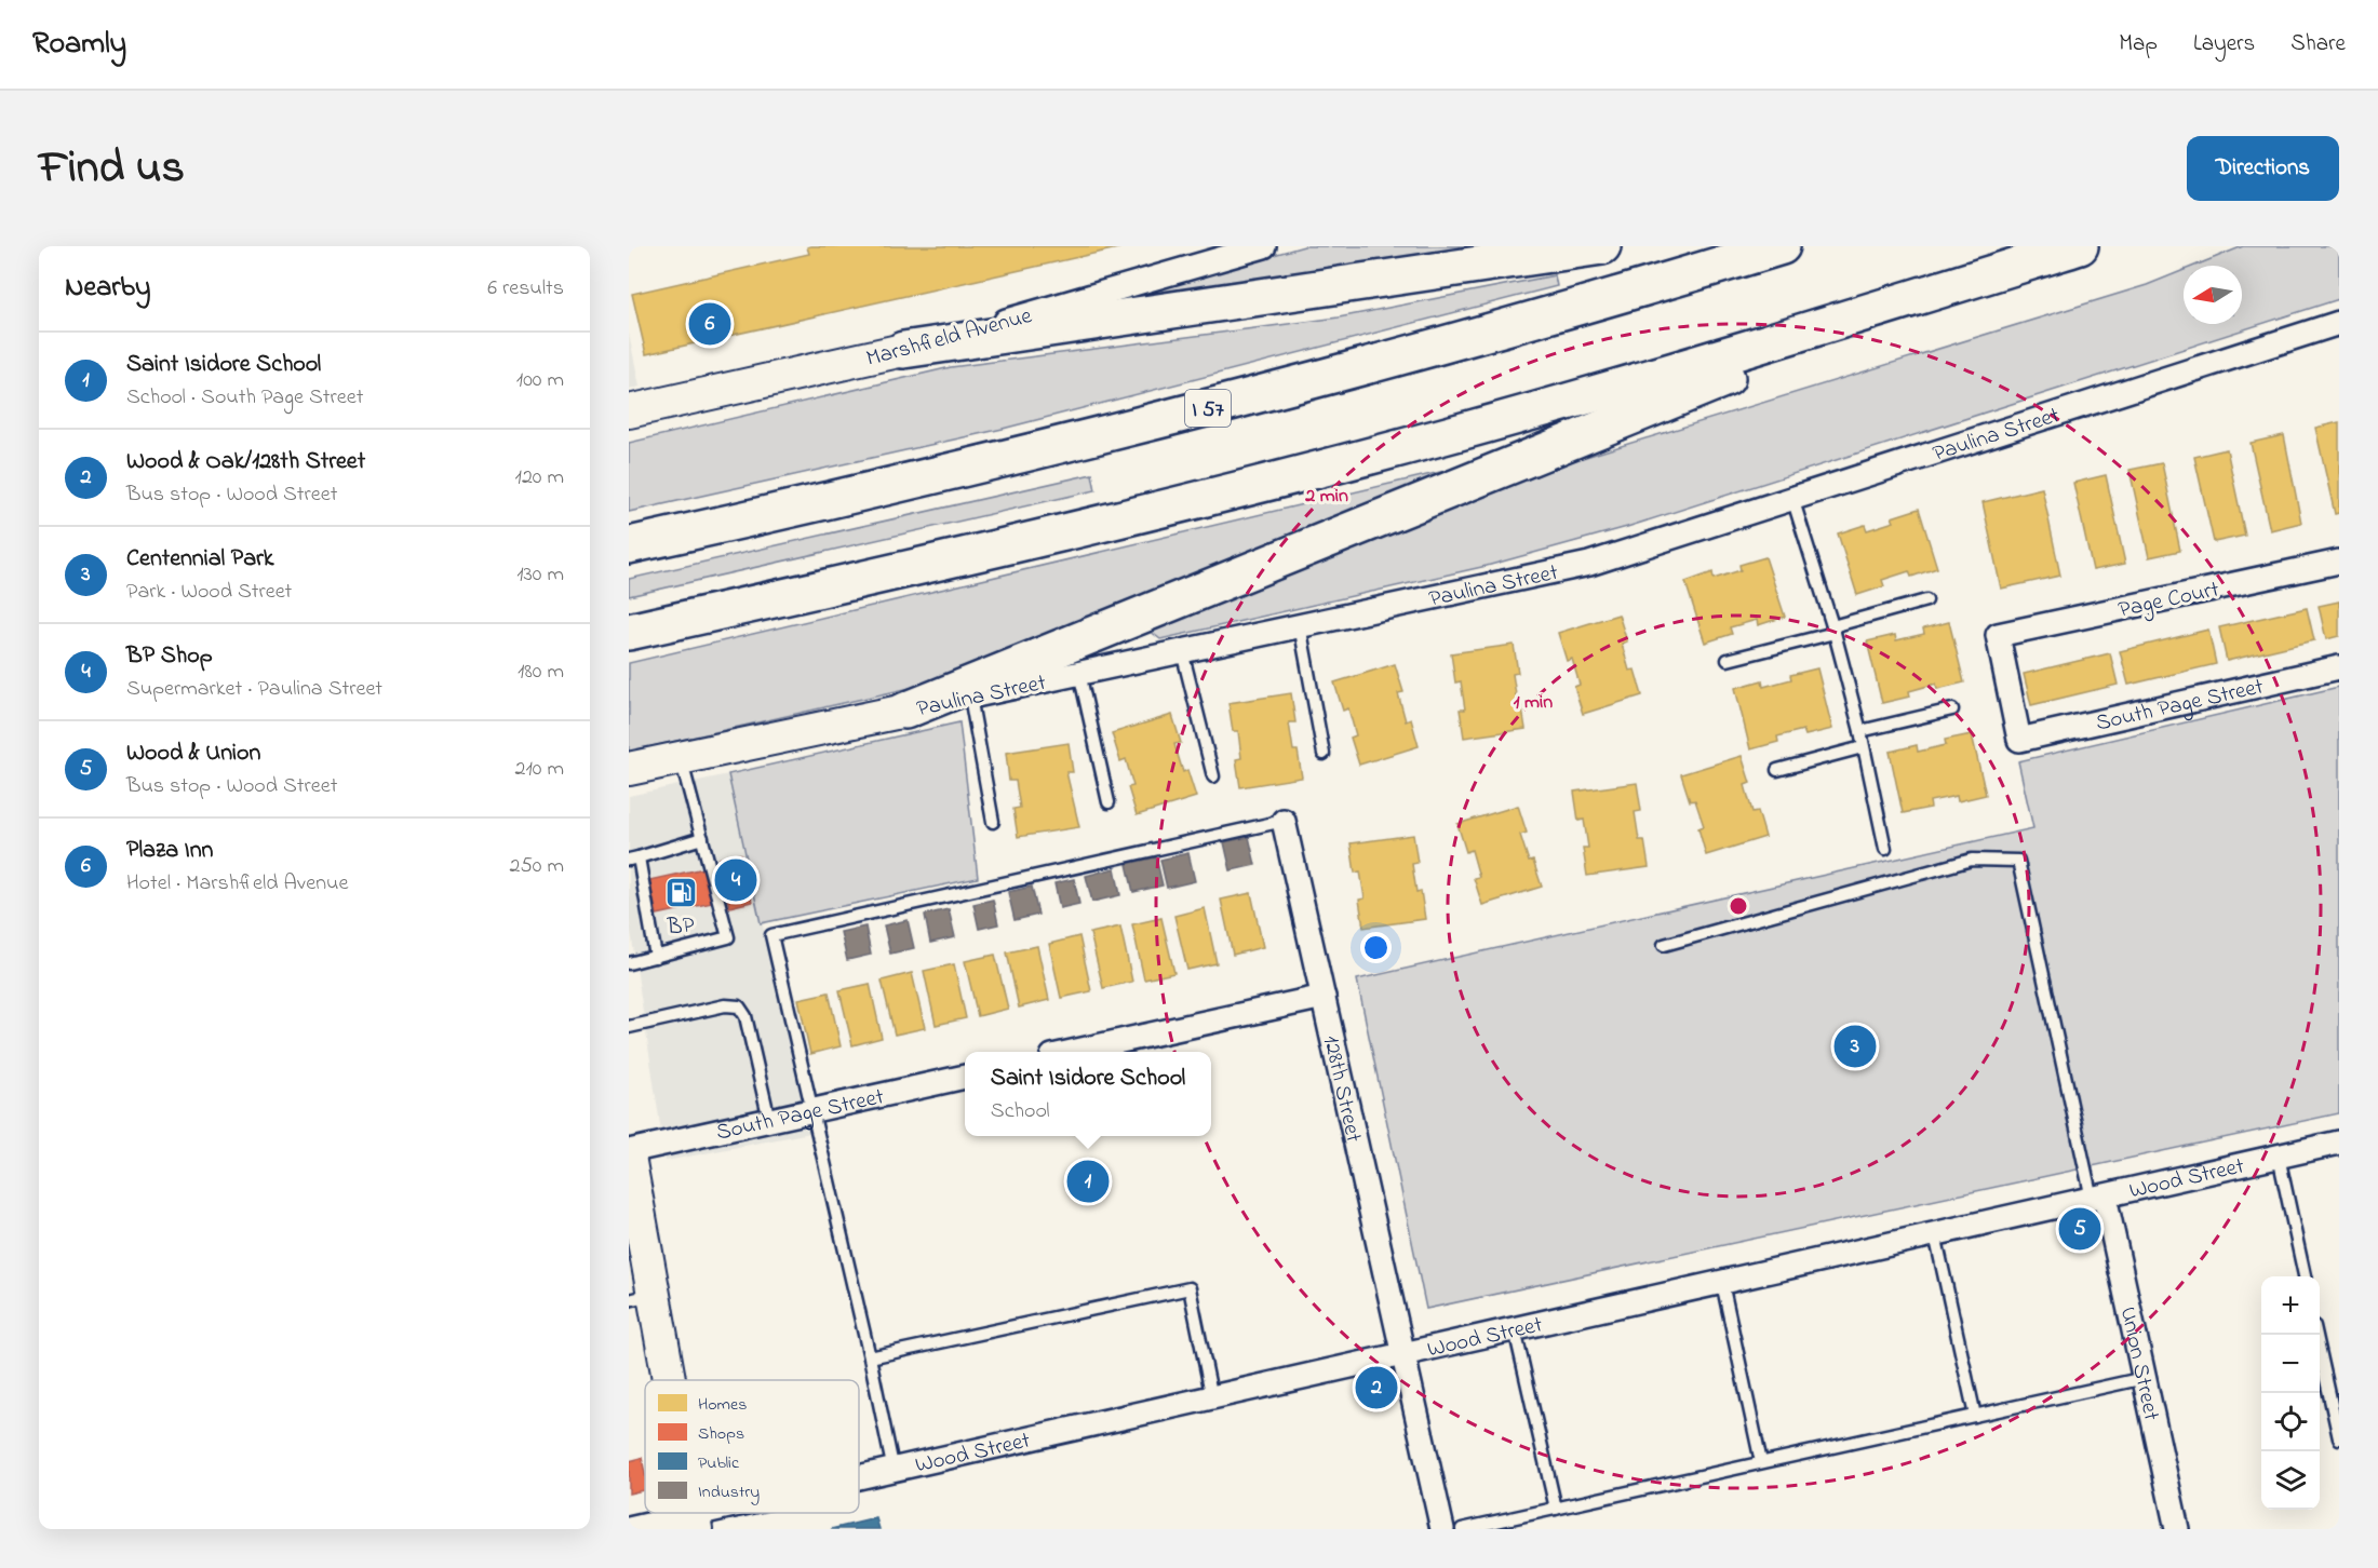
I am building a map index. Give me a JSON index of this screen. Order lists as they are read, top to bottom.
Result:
{
  "streets": {
    "highway": ["I 57"],
    "main road": ["Marshfield Avenue", "Paulina Street"],
    "street": [
      "Page Court",
      "South Page Street",
      "128th Street",
      "Wood Street",
      "Union Street"
    ]
  },
  "crossings": [
    ["Page Court", "South Page Street"],
    ["128th Street", "Wood Street"],
    ["Wood Street", "Union Street"]
  ],
  "places": {
    "fuel station": ["BP"]
  },
  "legend": [
    "Homes",
    "Shops",
    "Public",
    "Industry"
  ],
  "north": "left",
  "page": {
    "header": "Roamly",
    "nav": ["Map", "Layers", "Share"],
    "title": "Find us",
    "buttons": "Directions",
    "heading": ["Nearby", "6 results"],
    "pins": [
      "6",
      "4",
      "3",
      "1",
      "5",
      "2"
    ],
    "list": [
      {
        "mark": "1",
        "name": "Saint Isidore School",
        "note": "School · South Page Street",
        "value": "100 m"
      },
      {
        "mark": "2",
        "name": "Wood & Oak/128th Street",
        "note": "Bus stop · Wood Street",
        "value": "120 m"
      },
      {
        "mark": "3",
        "name": "Centennial Park",
        "note": "Park · Wood Street",
        "value": "130 m"
      },
      {
        "mark": "4",
        "name": "BP Shop",
        "note": "Supermarket · Paulina Street",
        "value": "180 m"
      },
      {
        "mark": "5",
        "name": "Wood & Union",
        "note": "Bus stop · Wood Street",
        "value": "210 m"
      },
      {
        "mark": "6",
        "name": "Plaza Inn",
        "note": "Hotel · Marshfield Avenue",
        "value": "250 m"
      }
    ],
    "popup": ["Saint Isidore School", "School"],
    "map_buttons": ["+", "−"]
  },
  "rings": ["2 min", "1 min"]
}
